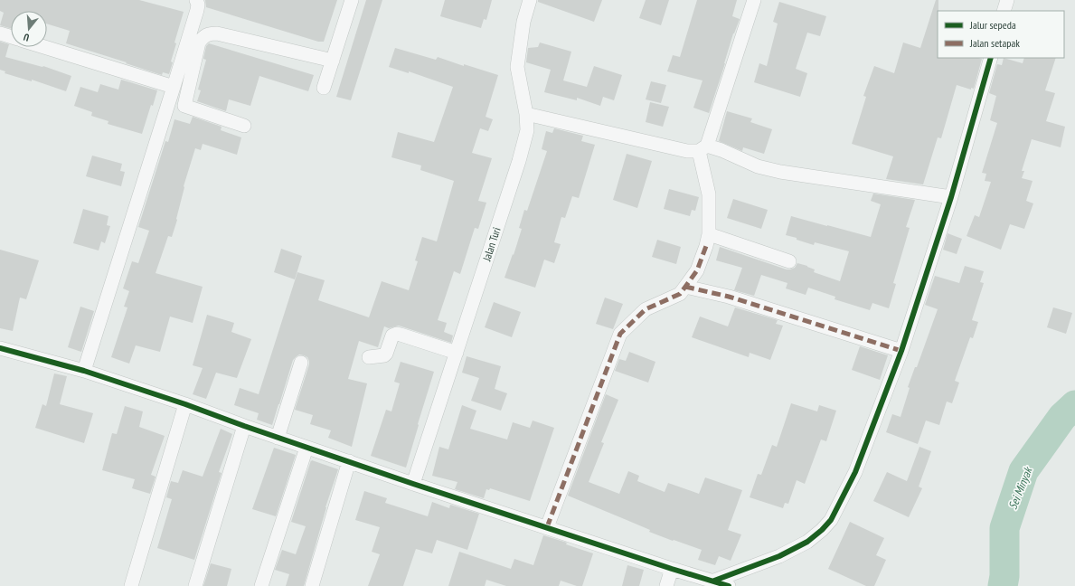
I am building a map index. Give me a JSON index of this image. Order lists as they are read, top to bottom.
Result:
{
  "streets": {
    "street": ["Jalan Turi"]
  },
  "water": ["Sei Minyak"],
  "legend": ["Jalur sepeda", "Jalan setapak"],
  "north": "bottom"
}
